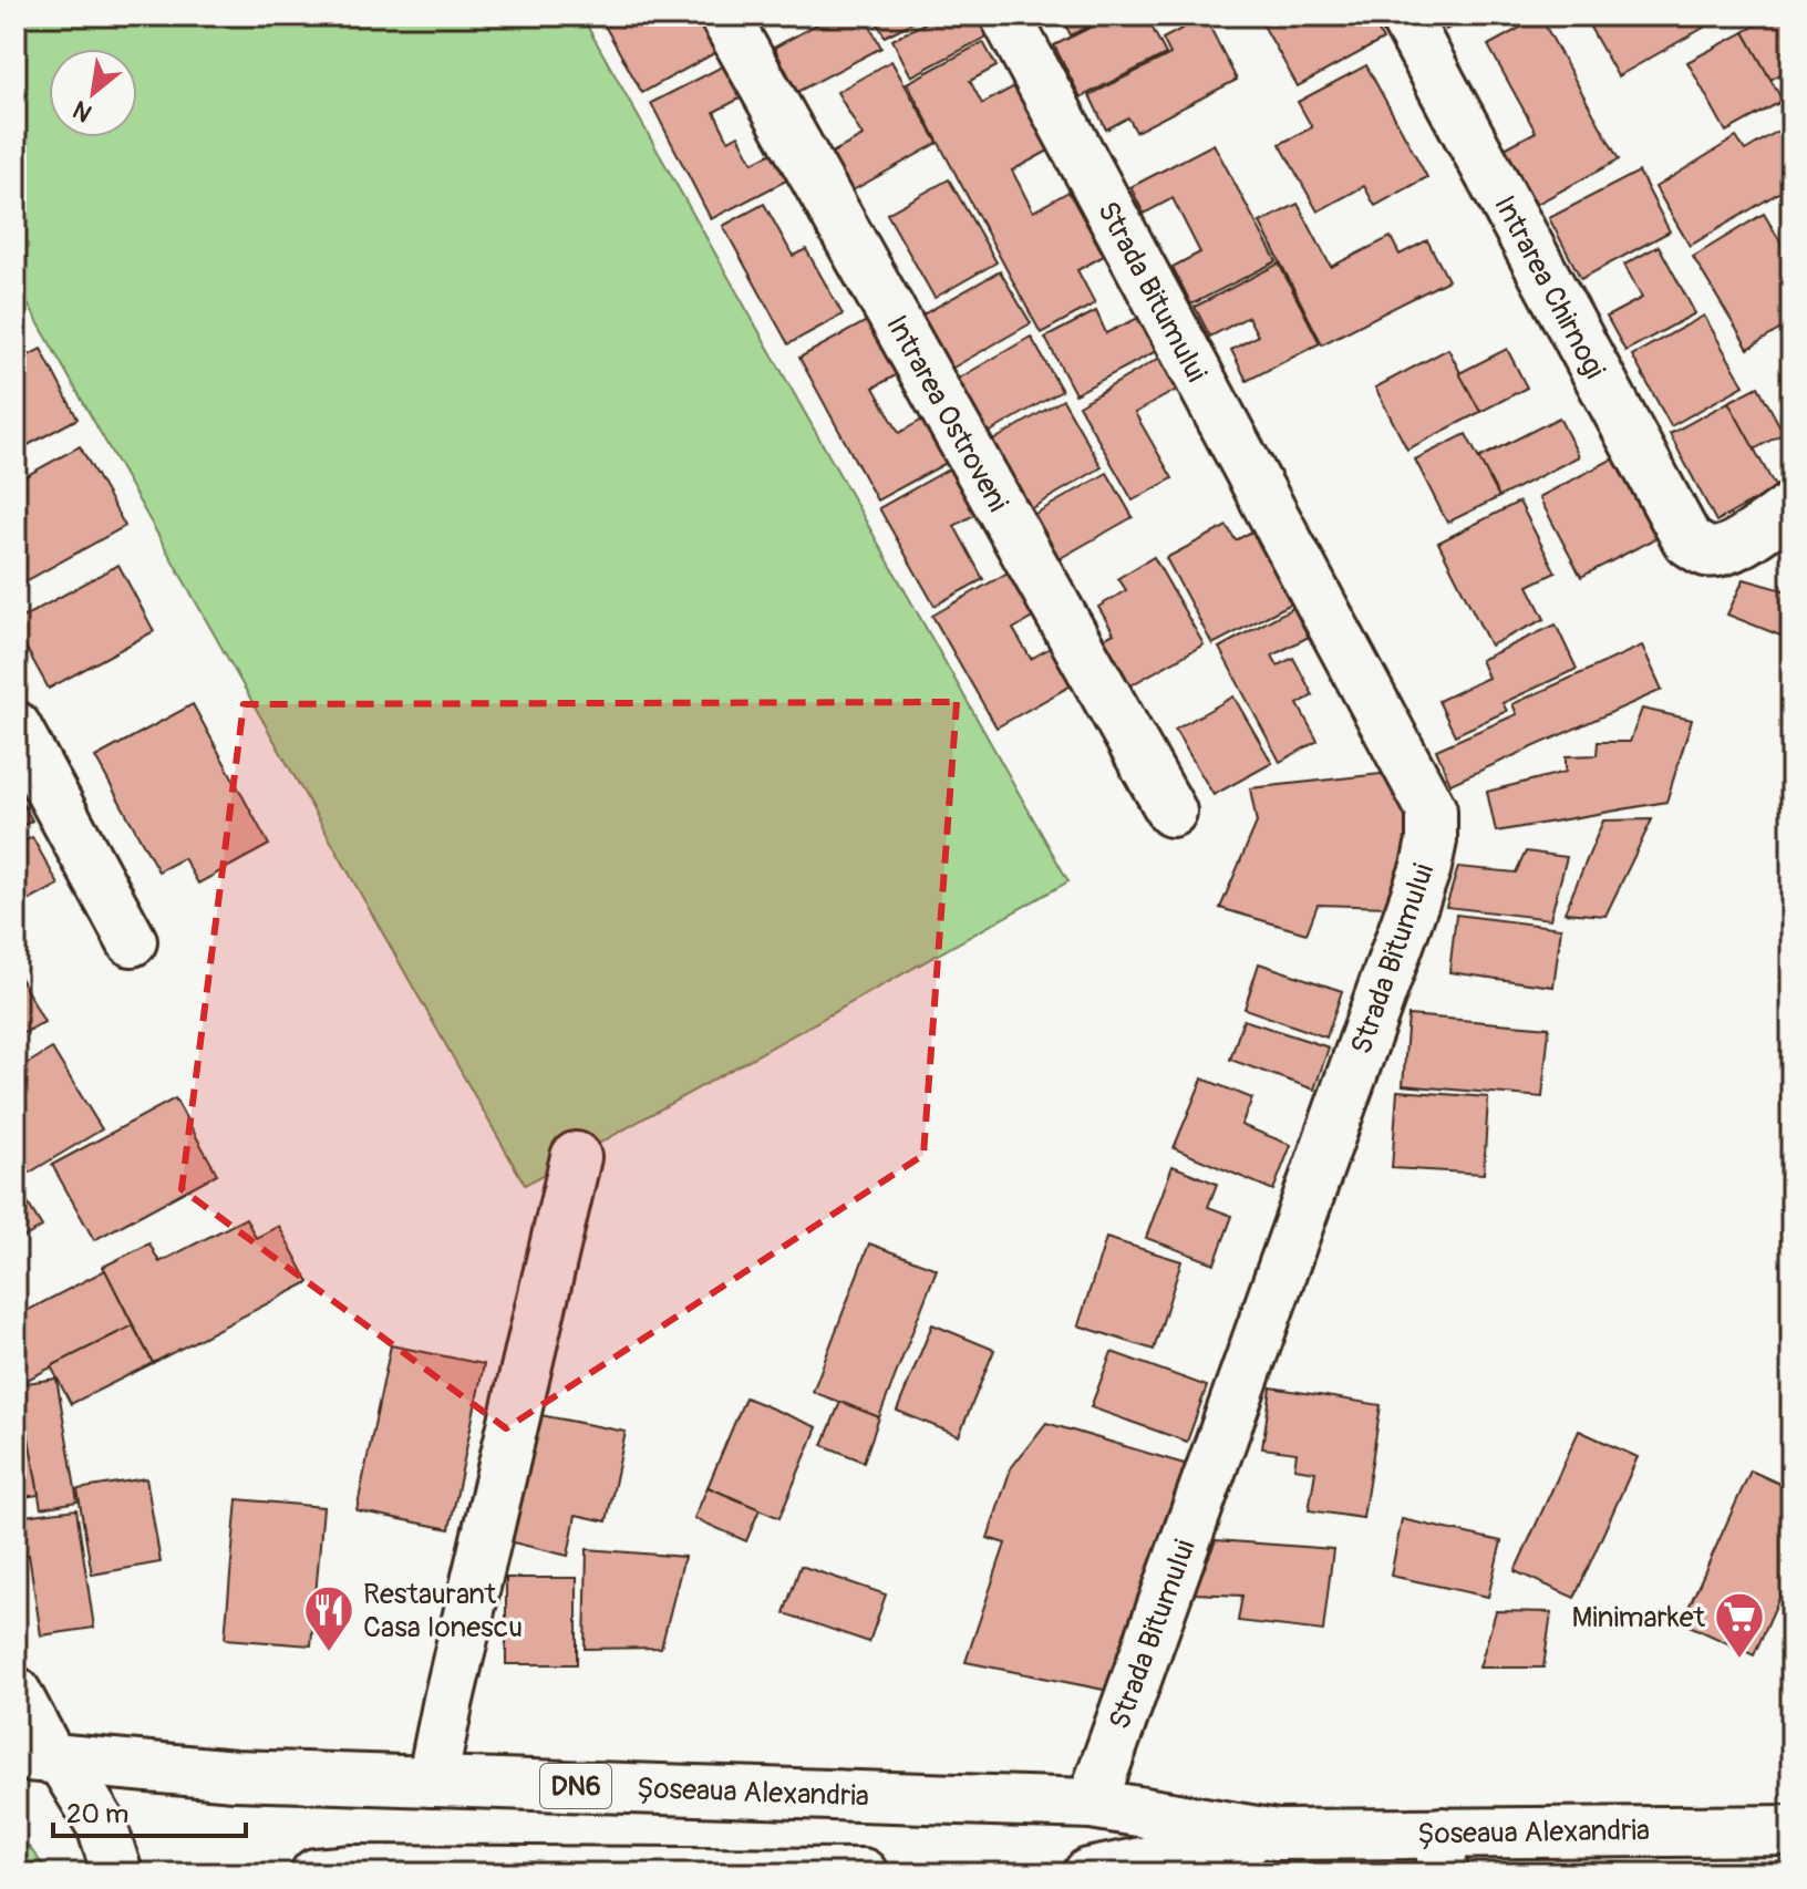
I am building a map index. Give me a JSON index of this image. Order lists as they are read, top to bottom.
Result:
{
  "streets": {
    "street": [
      "Intrarea Chirnogi",
      "Strada Bitumului",
      "Intrarea Ostroveni",
      "DN6",
      "Șoseaua Alexandria"
    ]
  },
  "crossings": [
    ["Strada Bitumului", "Șoseaua Alexandria"]
  ],
  "places": {
    "restaurant": ["Restaurant Casa Ionescu"],
    "supermarket": ["Minimarket"]
  },
  "scale_bar": "20 m",
  "north": "bottom left"
}
